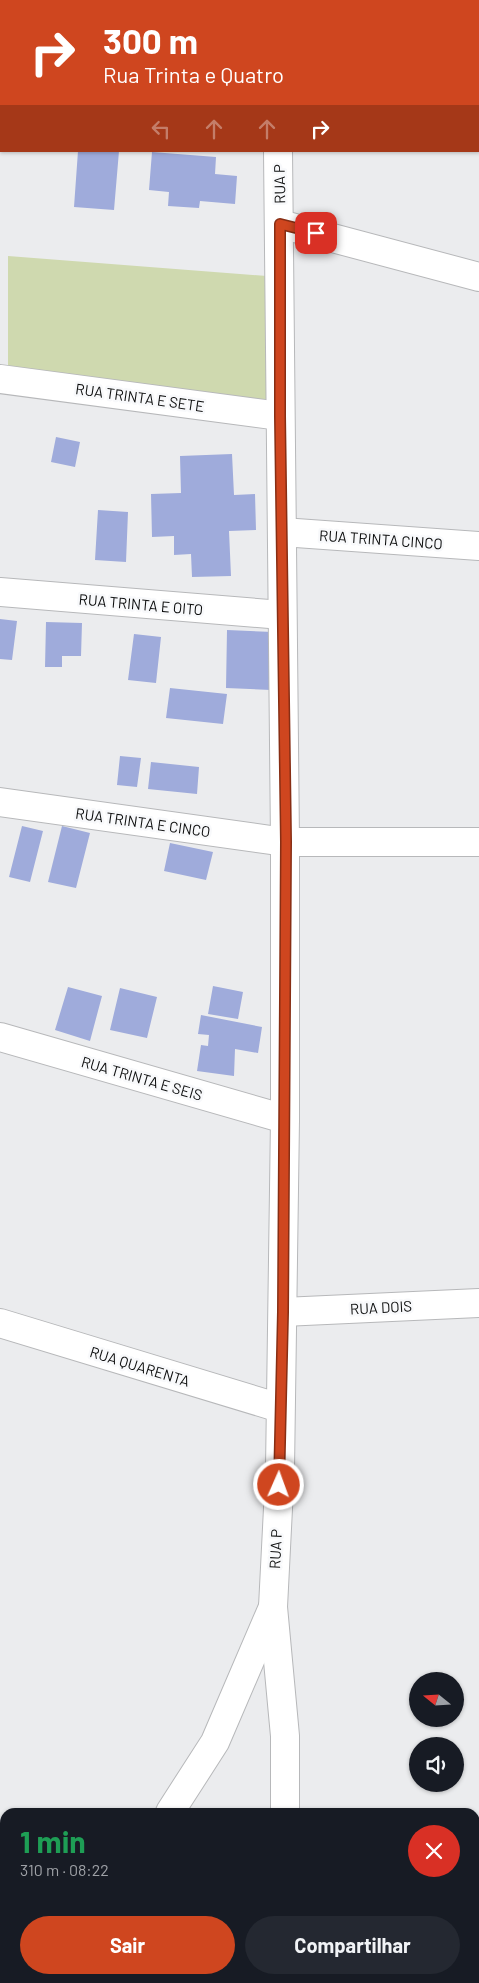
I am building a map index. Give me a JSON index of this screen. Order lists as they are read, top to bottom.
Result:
{
  "streets": {
    "street": [
      "RUA P",
      "RUA TRINTA E SETE",
      "RUA TRINTA CINCO",
      "RUA TRINTA E OITO",
      "RUA TRINTA E CINCO",
      "RUA TRINTA E SEIS",
      "RUA DOIS",
      "RUA QUARENTA"
    ]
  },
  "crossings": [
    ["RUA P", "RUA TRINTA E SETE"],
    ["RUA P", "RUA TRINTA CINCO"],
    ["RUA P", "RUA TRINTA E OITO"],
    ["RUA P", "RUA TRINTA E CINCO"],
    ["RUA P", "RUA TRINTA E SEIS"],
    ["RUA P", "RUA DOIS"],
    ["RUA P", "RUA QUARENTA"]
  ],
  "north": "left",
  "page": {
    "turn": ["300 m", "Rua Trinta e Quatro"],
    "heading": ["1 min", "310 m · 08:22"],
    "buttons": ["Sair", "Compartilhar"]
  }
}
